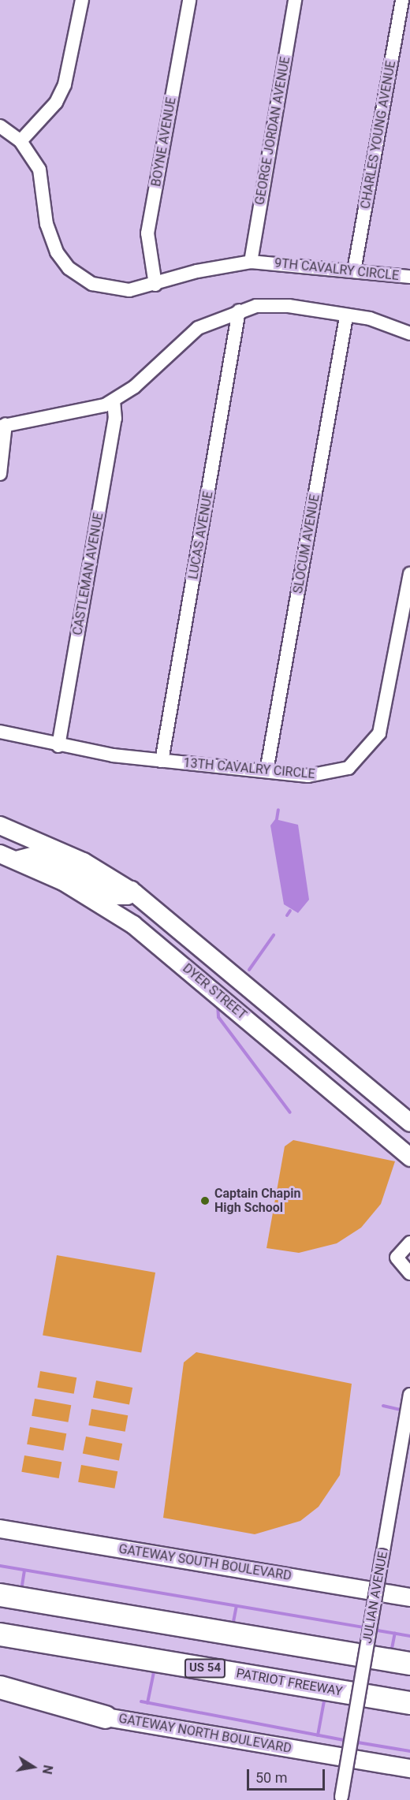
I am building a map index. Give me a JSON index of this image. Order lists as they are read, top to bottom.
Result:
{
  "streets": {
    "highway": ["US 54", "PATRIOT FREEWAY"],
    "main road": ["DYER STREET", "GATEWAY SOUTH BOULEVARD", "GATEWAY NORTH BOULEVARD"],
    "street": [
      "GEORGE JORDAN AVENUE",
      "CHARLES YOUNG AVENUE",
      "BOYNE AVENUE",
      "9TH CAVALRY CIRCLE",
      "LUCAS AVENUE",
      "SLOCUM AVENUE",
      "CASTLEMAN AVENUE",
      "13TH CAVALRY CIRCLE",
      "JULIAN AVENUE"
    ]
  },
  "crossings": [
    ["GEORGE JORDAN AVENUE", "9TH CAVALRY CIRCLE"],
    ["CHARLES YOUNG AVENUE", "9TH CAVALRY CIRCLE"],
    ["BOYNE AVENUE", "9TH CAVALRY CIRCLE"],
    ["LUCAS AVENUE", "13TH CAVALRY CIRCLE"],
    ["SLOCUM AVENUE", "13TH CAVALRY CIRCLE"],
    ["CASTLEMAN AVENUE", "13TH CAVALRY CIRCLE"]
  ],
  "places": ["Captain Chapin High School"],
  "scale_bar": "50 m",
  "north": "right"
}
